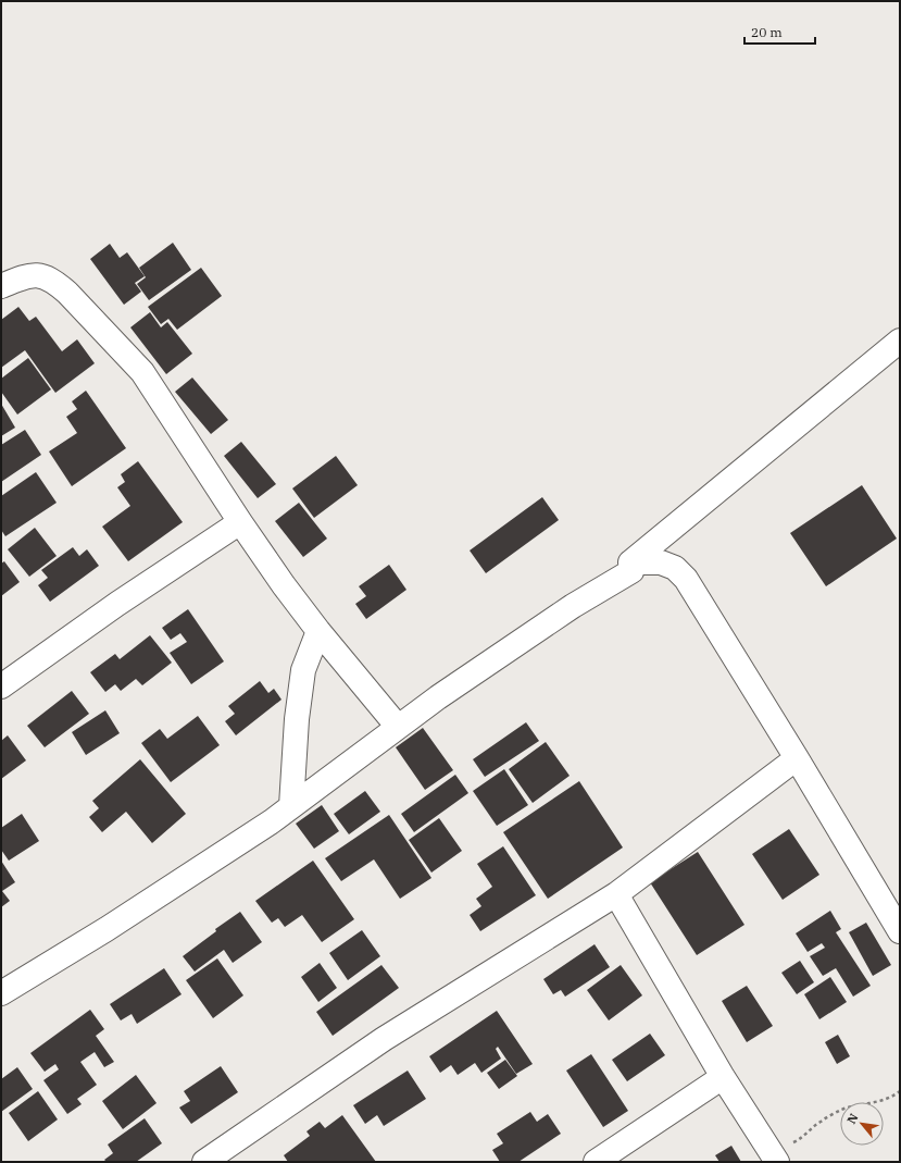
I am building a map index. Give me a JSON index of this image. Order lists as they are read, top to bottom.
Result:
{
  "scale_bar": "20 m",
  "north": "top left"
}
